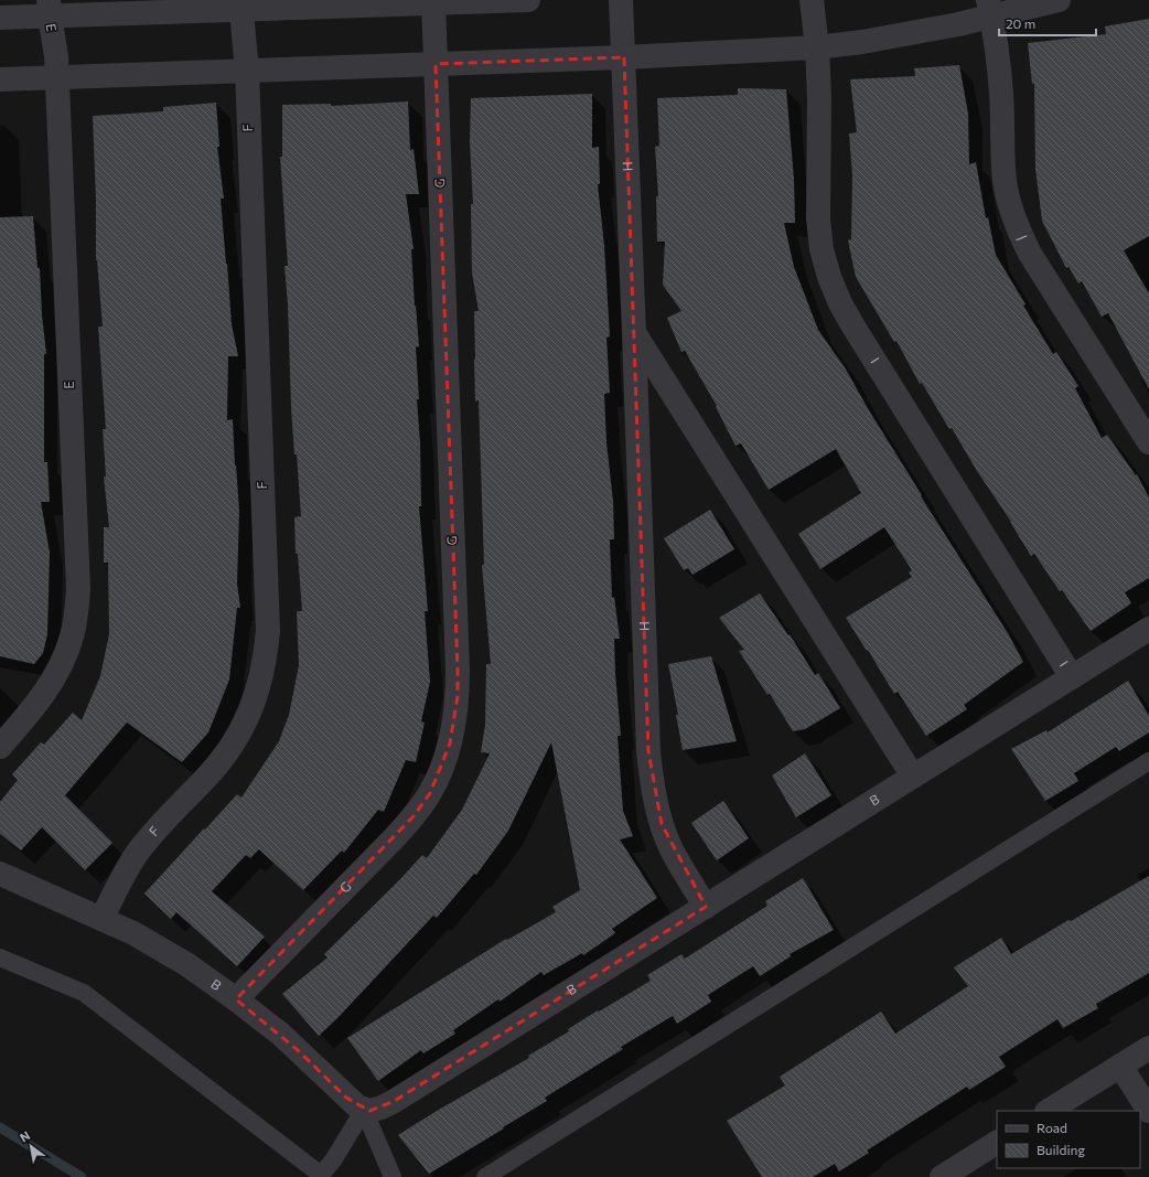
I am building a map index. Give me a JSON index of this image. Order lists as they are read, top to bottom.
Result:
{
  "streets": {
    "street": [
      "E",
      "F",
      "H",
      "G",
      "J",
      "I",
      "B"
    ]
  },
  "crossings": [
    ["F", "B"],
    ["H", "B"],
    ["G", "B"],
    ["I", "B"]
  ],
  "legend": ["Road", "Building"],
  "scale_bar": "20 m",
  "north": "top left"
}
